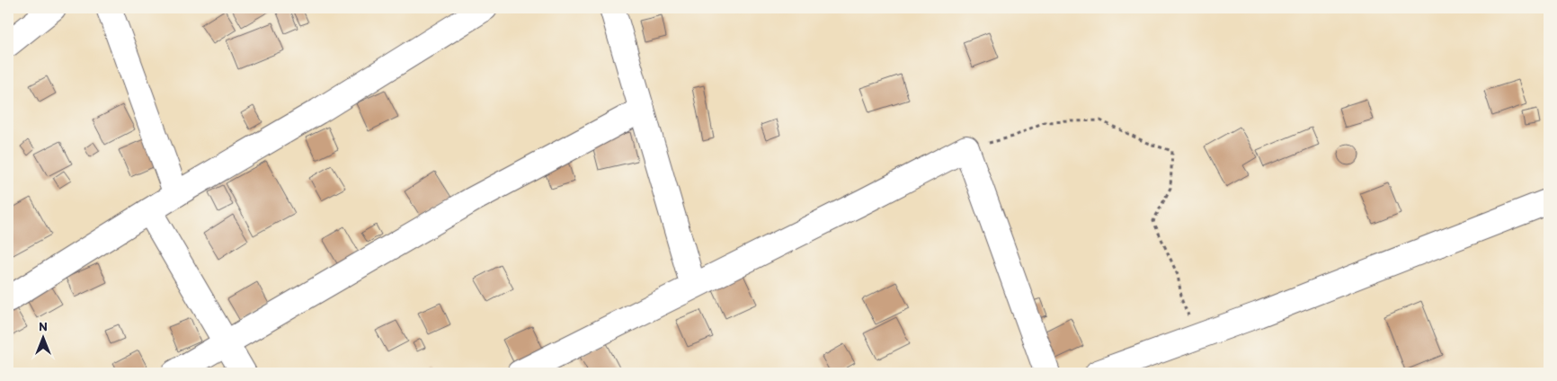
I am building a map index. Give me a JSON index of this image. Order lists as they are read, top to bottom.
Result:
{
  "north": "top"
}
